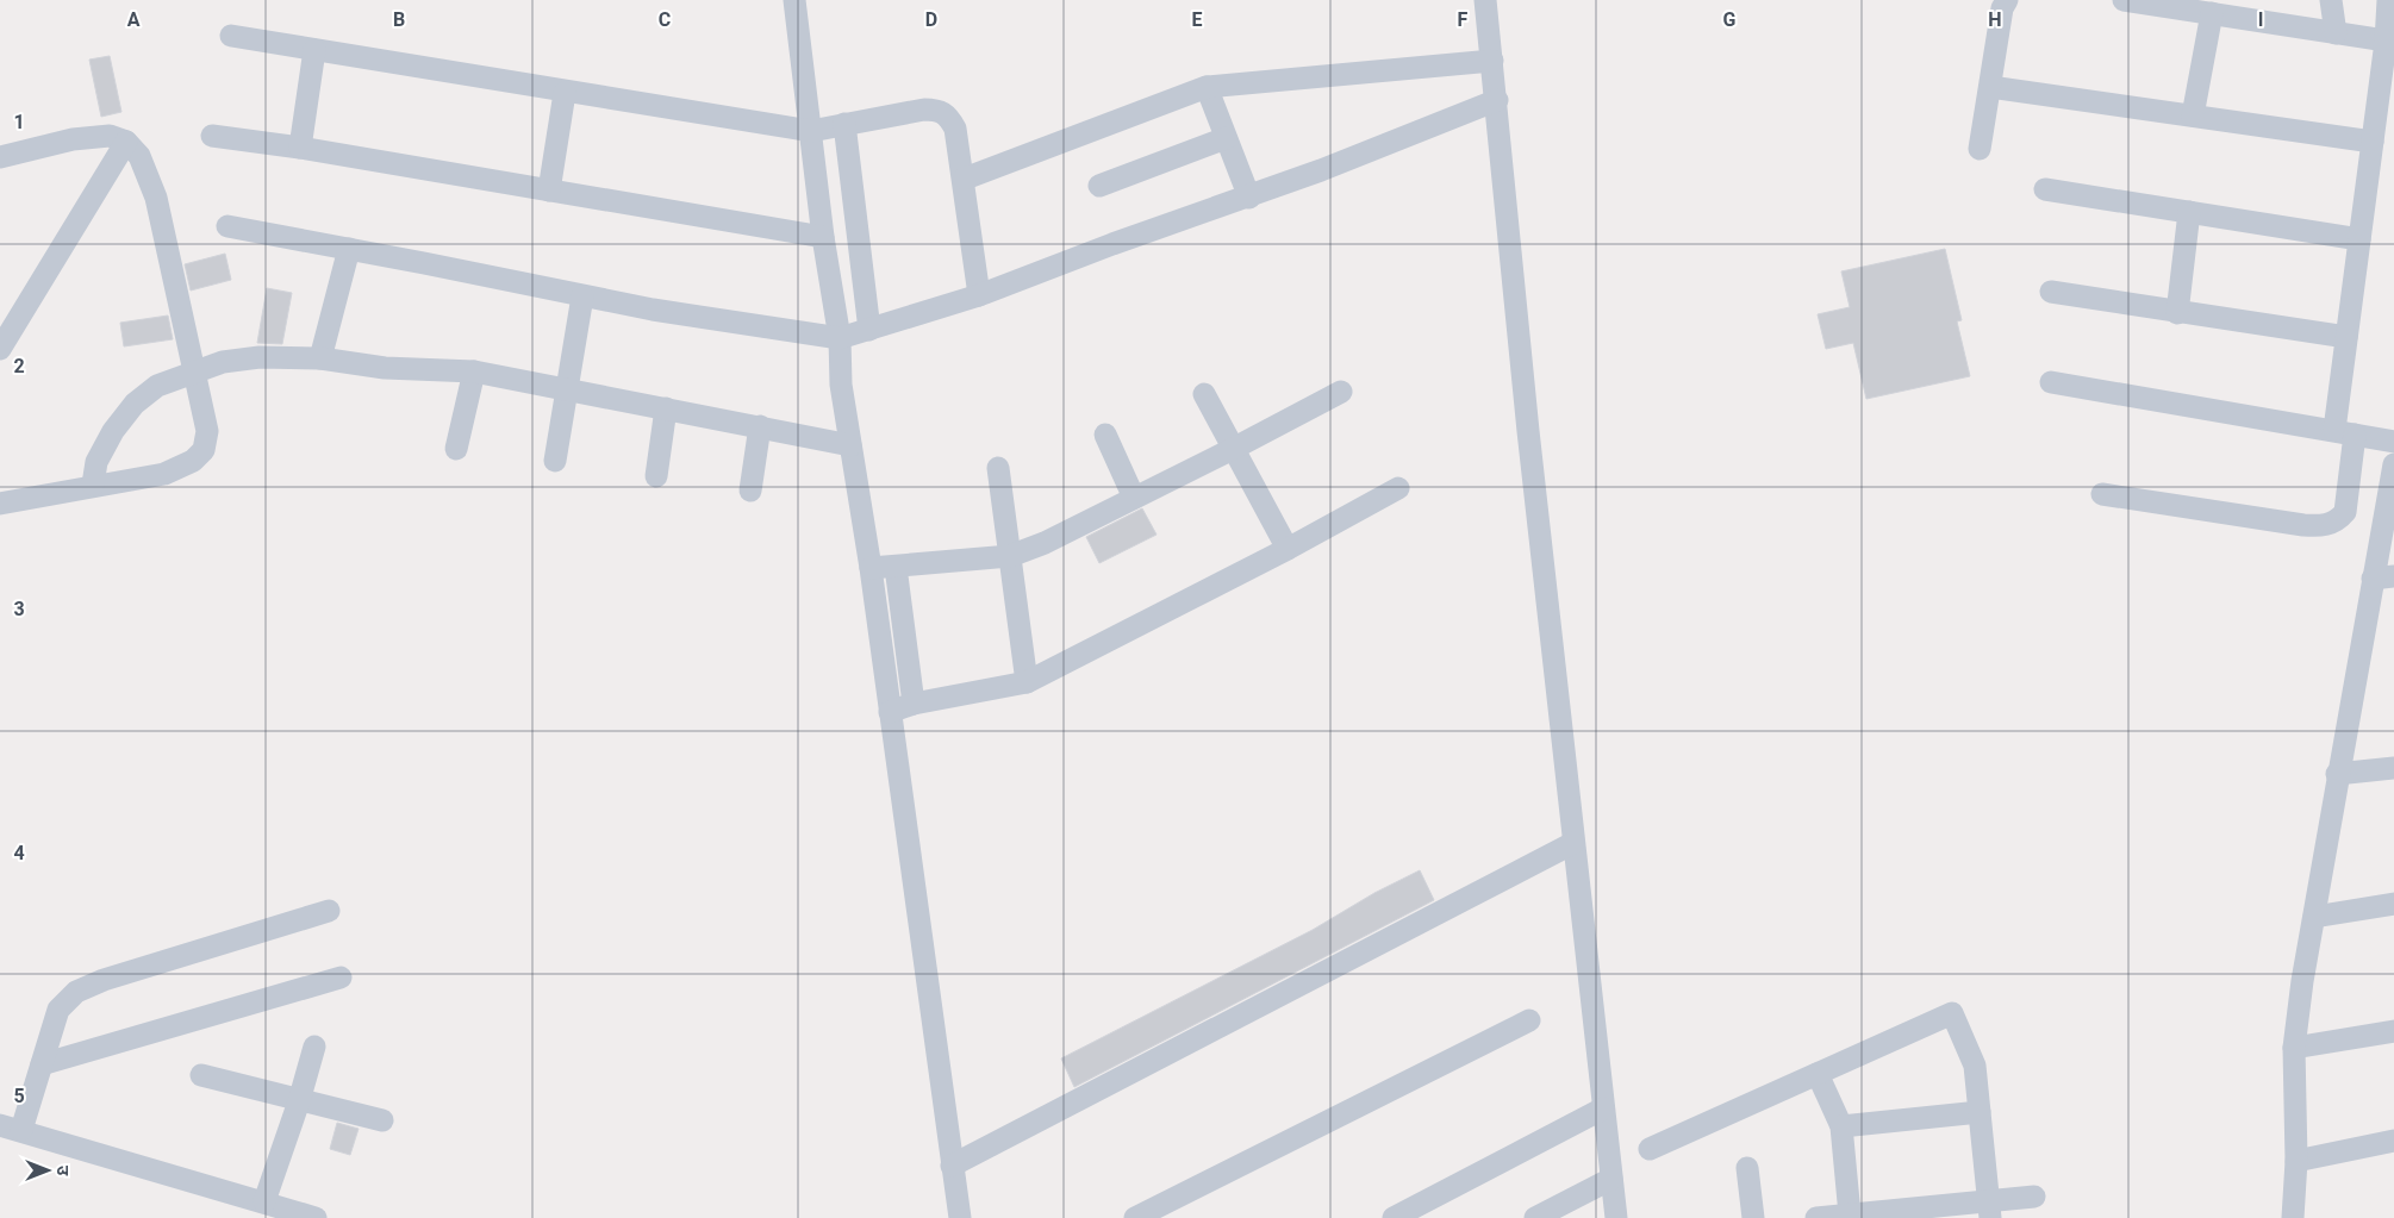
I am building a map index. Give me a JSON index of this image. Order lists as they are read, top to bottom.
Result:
{
  "north": "right",
  "grid": {
    "columns": [
      "A",
      "B",
      "C",
      "D",
      "E",
      "F",
      "G",
      "H",
      "I"
    ],
    "rows": [
      "1",
      "2",
      "3",
      "4",
      "5"
    ]
  }
}
